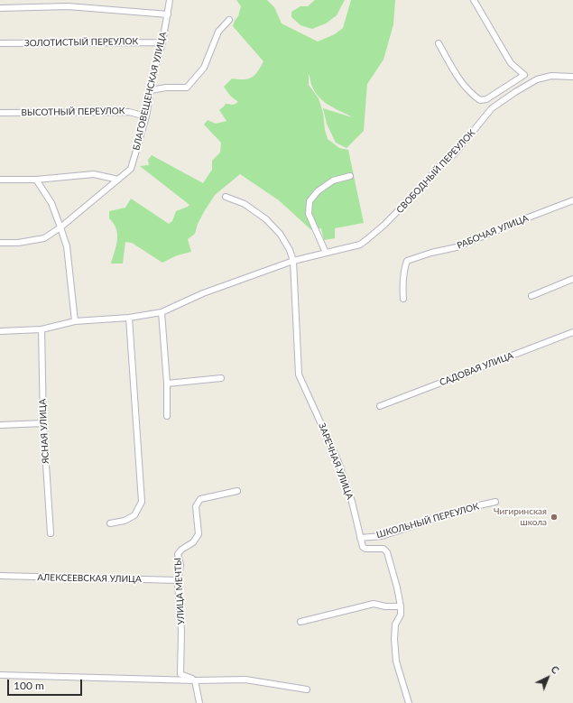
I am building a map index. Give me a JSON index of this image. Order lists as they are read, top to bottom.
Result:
{
  "streets": {
    "street": [
      "ЗОЛОТИСТЫЙ ПЕРЕУЛОК",
      "БЛАГОВЕЩЕНСКАЯ УЛИЦА",
      "ВЫСОТНЫЙ ПЕРЕУЛОК",
      "СВОБОДНЫЙ ПЕРЕУЛОК",
      "РАБОЧАЯ УЛИЦА",
      "САДОВАЯ УЛИЦА",
      "ЯСНАЯ УЛИЦА",
      "ЗАРЕЧНАЯ УЛИЦА",
      "ШКОЛЬНЫЙ ПЕРЕУЛОК",
      "АЛЕКСЕЕВСКАЯ УЛИЦА",
      "УЛИЦА МЕЧТЫ"
    ]
  },
  "crossings": [
    ["ЗОЛОТИСТЫЙ ПЕРЕУЛОК", "БЛАГОВЕЩЕНСКАЯ УЛИЦА"],
    ["БЛАГОВЕЩЕНСКАЯ УЛИЦА", "ВЫСОТНЫЙ ПЕРЕУЛОК"],
    ["СВОБОДНЫЙ ПЕРЕУЛОК", "ЗАРЕЧНАЯ УЛИЦА"],
    ["ЗАРЕЧНАЯ УЛИЦА", "ШКОЛЬНЫЙ ПЕРЕУЛОК"],
    ["АЛЕКСЕЕВСКАЯ УЛИЦА", "УЛИЦА МЕЧТЫ"]
  ],
  "places": ["Чигиринская школа"],
  "scale_bar": "100 m",
  "north": "top right"
}
